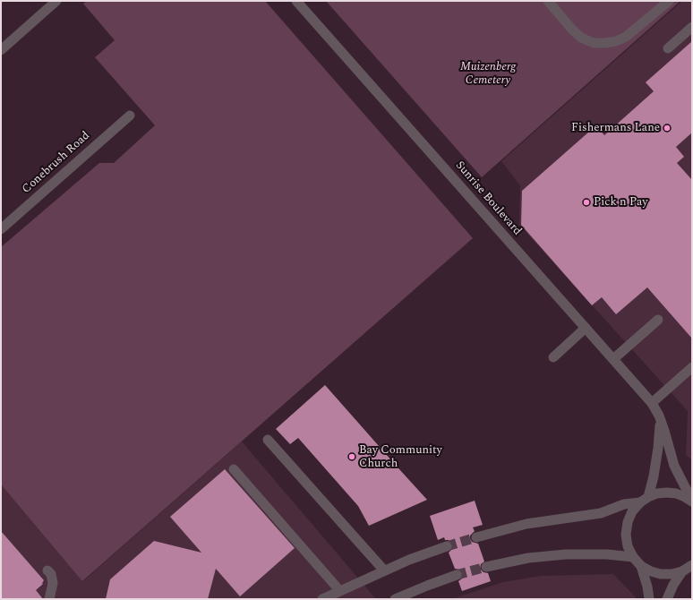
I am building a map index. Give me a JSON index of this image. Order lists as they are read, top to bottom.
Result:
{
  "streets": {
    "street": ["Conebrush Road", "Sunrise Boulevard"]
  },
  "parks": ["Muizenberg Cemetery"],
  "places": ["Fishermans Lane", "Pick n Pay", "Bay Community Church"]
}
